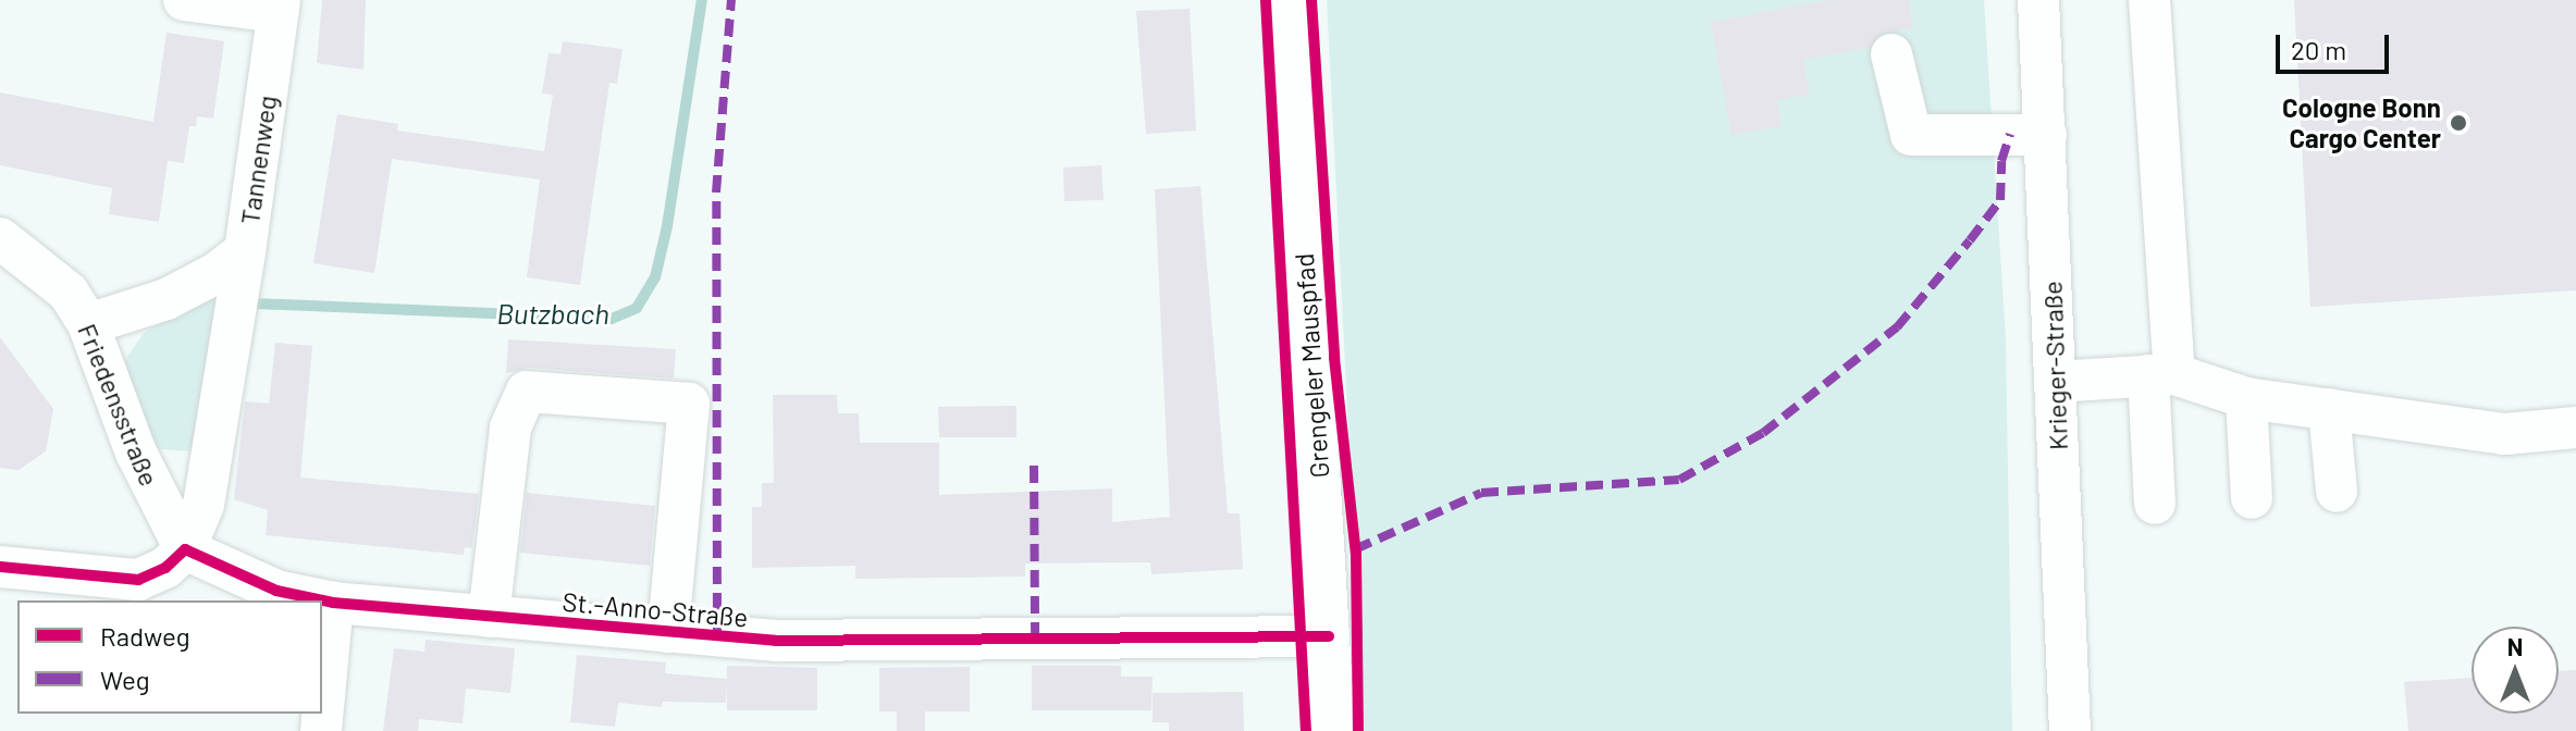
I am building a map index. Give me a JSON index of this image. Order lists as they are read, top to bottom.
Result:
{
  "streets": {
    "main road": ["Grengeler Mauspfad"],
    "street": [
      "Tannenweg",
      "Krieger-Straße",
      "Friedensstraße",
      "St.-Anno-Straße"
    ]
  },
  "crossings": [
    ["Tannenweg", "Friedensstraße"],
    ["Grengeler Mauspfad", "St.-Anno-Straße"],
    ["Friedensstraße", "St.-Anno-Straße"]
  ],
  "water": ["Butzbach"],
  "places": ["Cologne Bonn Cargo Center"],
  "legend": ["Radweg", "Weg"],
  "scale_bar": "20 m",
  "north": "top"
}
